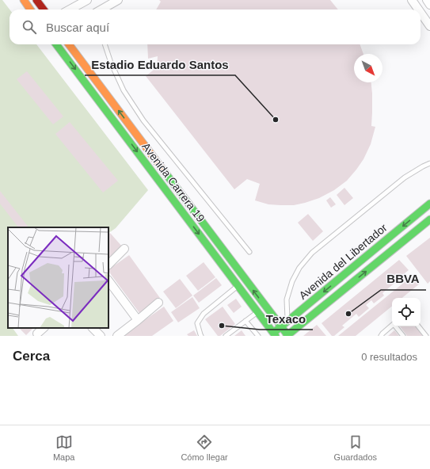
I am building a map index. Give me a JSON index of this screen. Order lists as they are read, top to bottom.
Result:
{
  "streets": {
    "main road": ["Avenida Carrera 19", "Avenida del Libertador"]
  },
  "crossings": [
    ["Avenida Carrera 19", "Avenida del Libertador"]
  ],
  "places": ["Estadio Eduardo Santos", "BBVA", "Texaco"],
  "north": "bottom right",
  "page": {
    "search": "Buscar aquí",
    "heading": ["Cerca", "0 resultados"],
    "nav": ["Mapa", "Cómo llegar", "Guardados"]
  }
}
